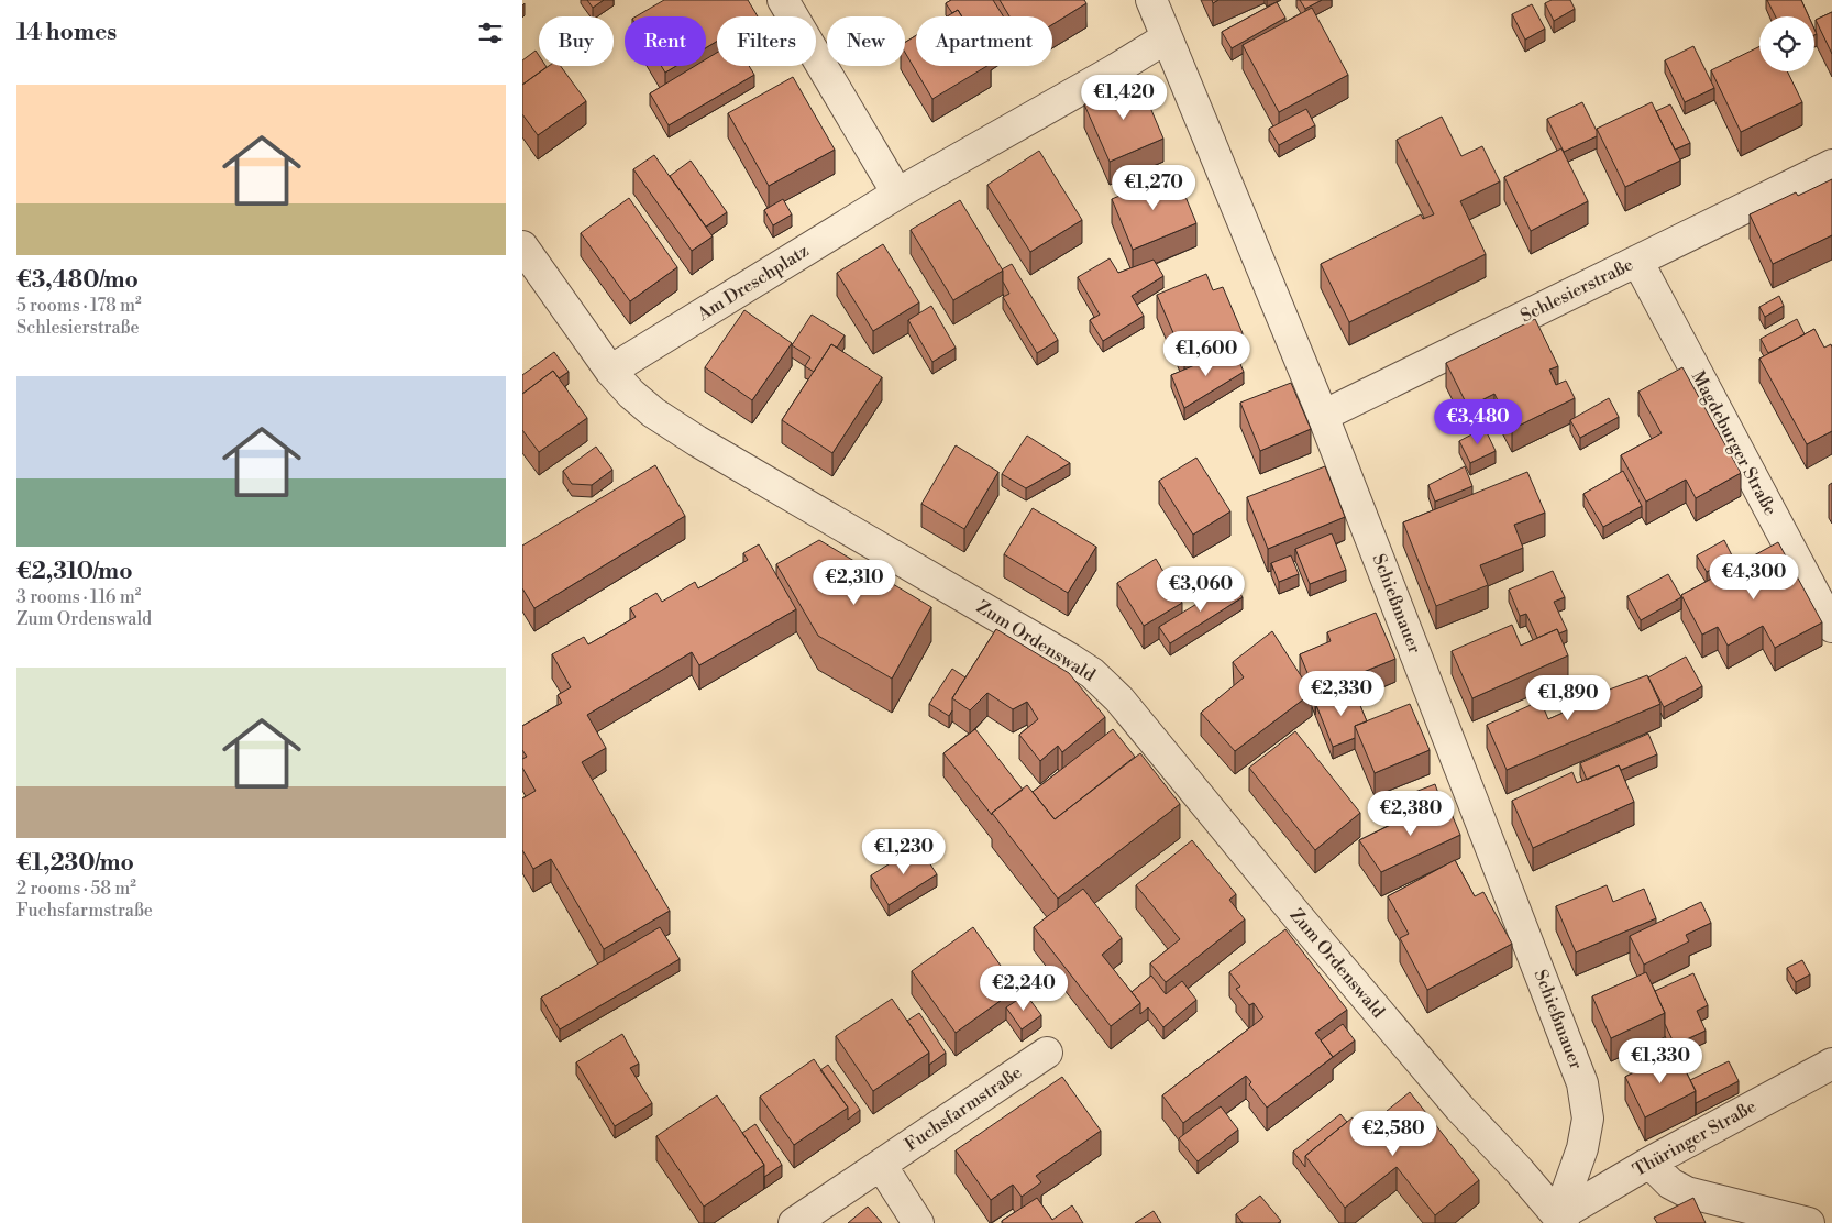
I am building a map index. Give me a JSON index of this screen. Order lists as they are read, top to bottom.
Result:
{
  "streets": {
    "street": [
      "Am Dreschplatz",
      "Schlesierstraße",
      "Magdeburger Straße",
      "Schießmauer",
      "Zum Ordenswald",
      "Fuchsfarmstraße",
      "Thüringer Straße"
    ]
  },
  "crossings": [
    ["Am Dreschplatz", "Schießmauer"],
    ["Am Dreschplatz", "Zum Ordenswald"],
    ["Schlesierstraße", "Magdeburger Straße"],
    ["Schlesierstraße", "Schießmauer"],
    ["Schießmauer", "Zum Ordenswald"],
    ["Schießmauer", "Thüringer Straße"],
    ["Zum Ordenswald", "Thüringer Straße"]
  ],
  "page": {
    "heading": "14 homes",
    "chip": [
      "Buy",
      "Rent",
      "Filters",
      "New",
      "Apartment"
    ],
    "list": [
      {
        "name": "€3,480/mo",
        "note": "5 rooms · 178 m² · Schlesierstraße"
      },
      {
        "name": "€2,310/mo",
        "note": "3 rooms · 116 m² · Zum Ordenswald"
      },
      {
        "name": "€1,230/mo",
        "note": "2 rooms · 58 m² · Fuchsfarmstraße"
      }
    ],
    "price": [
      "€1,420",
      "€1,270",
      "€1,600",
      "€3,480",
      "€4,300",
      "€2,310",
      "€3,060",
      "€2,330",
      "€1,890",
      "€2,380",
      "€1,230",
      "€2,240",
      "€1,330",
      "€2,580"
    ]
  }
}
